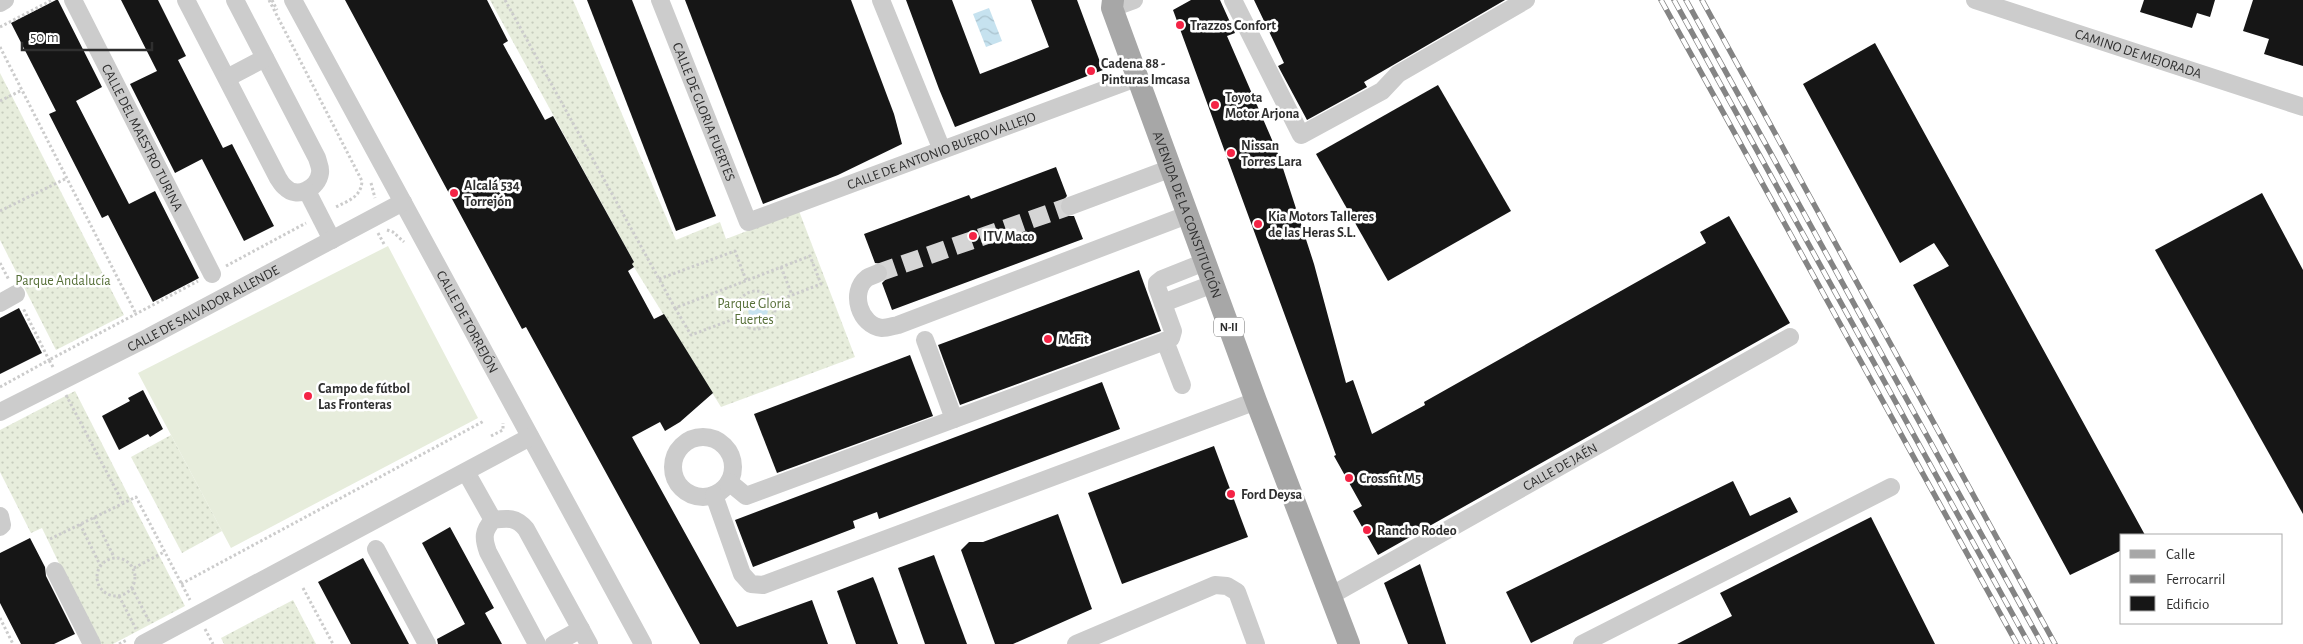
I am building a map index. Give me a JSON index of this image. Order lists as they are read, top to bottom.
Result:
{
  "streets": {
    "main road": ["AVENIDA DE LA CONSTITUCIÓN", "N-II"],
    "street": [
      "CAMINO DE MEJORADA",
      "CALLE DE GLORIA FUERTES",
      "CALLE DEL MAESTRO TURINA",
      "CALLE DE ANTONIO BUERO VALLEJO",
      "CALLE DE SALVADOR ALLENDE",
      "CALLE DE TORREJÓN",
      "CALLE DE JAÉN"
    ]
  },
  "crossings": [
    ["CALLE DE GLORIA FUERTES", "CALLE DE ANTONIO BUERO VALLEJO"],
    ["CALLE DE ANTONIO BUERO VALLEJO", "AVENIDA DE LA CONSTITUCIÓN"],
    ["AVENIDA DE LA CONSTITUCIÓN", "CALLE DE JAÉN"],
    ["CALLE DE SALVADOR ALLENDE", "CALLE DE TORREJÓN"]
  ],
  "parks": ["Parque Andalucía", "Parque Gloria Fuertes"],
  "places": [
    "Trazzos Confort",
    "Cadena 88 - Pinturas Imcasa",
    "Toyota Motor Arjona",
    "Nissan Torres Lara",
    "Alcalá 534 Torrejón",
    "Kia Motors Talleres de las Heras S.L.",
    "ITV Maco",
    "McFit",
    "Campo de fútbol Las Fronteras",
    "Crossfit M5",
    "Ford Deysa",
    "Rancho Rodeo"
  ],
  "legend": ["Calle", "Ferrocarril", "Edificio"],
  "scale_bar": "50 m"
}
